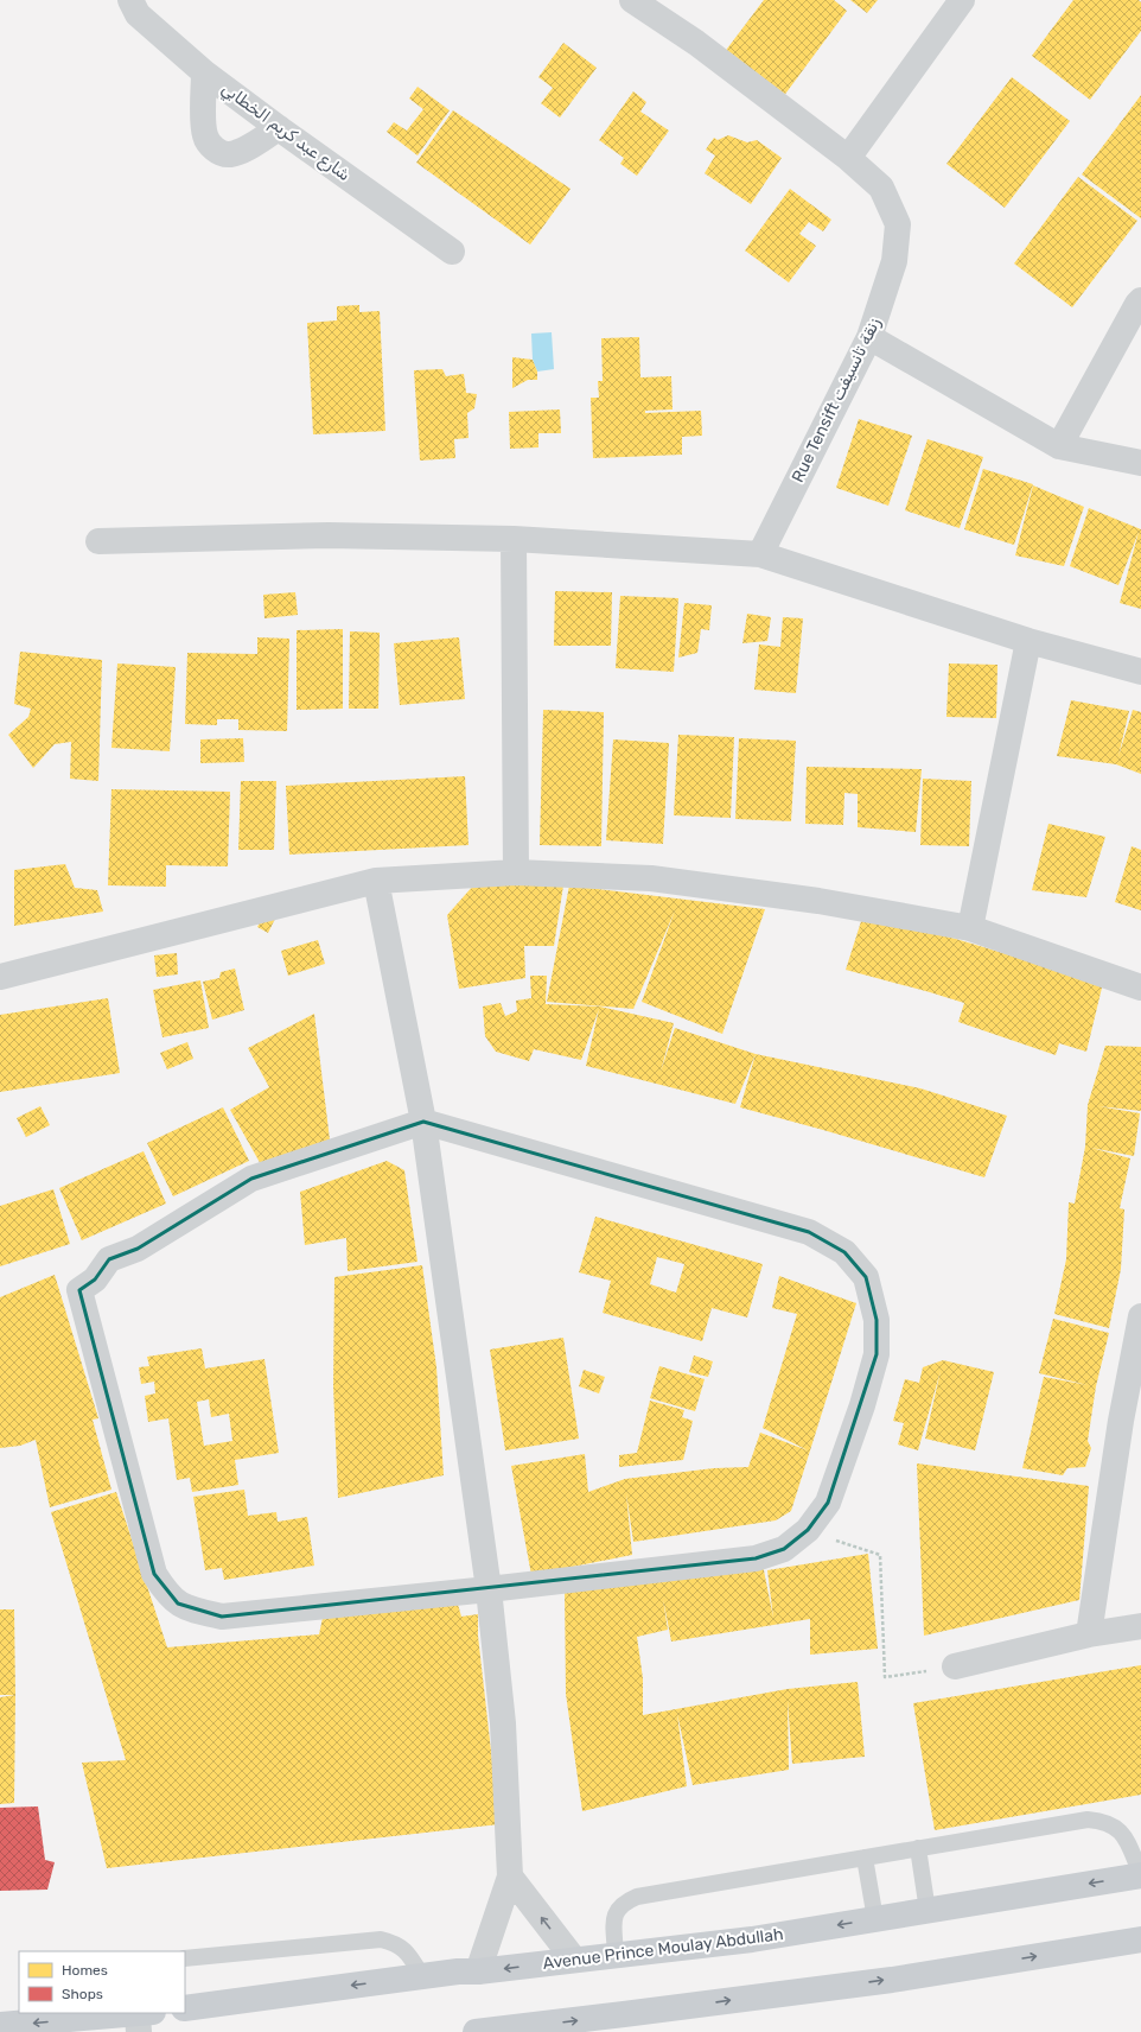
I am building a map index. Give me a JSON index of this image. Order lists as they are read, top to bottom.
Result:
{
  "streets": {
    "main road": ["Avenue Prince Moulay Abdullah"],
    "street": ["شارع عبد كريم الخطابي", "Rue Tensift زنقة تانسيفت"]
  },
  "legend": ["Homes", "Shops"]
}
